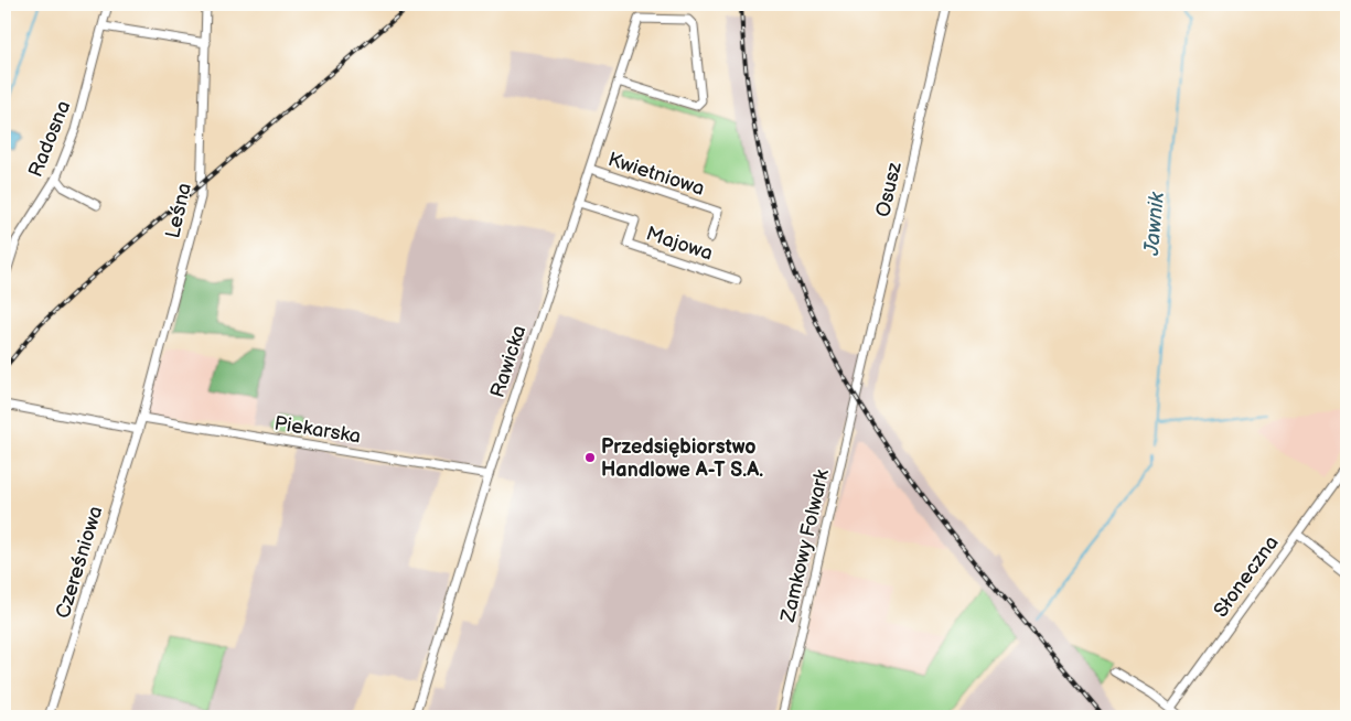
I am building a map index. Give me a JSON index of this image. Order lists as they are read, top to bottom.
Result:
{
  "streets": {
    "street": [
      "Radosna",
      "Kwietniowa",
      "Osusz",
      "Leśna",
      "Majowa",
      "Rawicka",
      "Piekarska",
      "Zamkowy Folwark",
      "Czereśniowa",
      "Słoneczna"
    ]
  },
  "crossings": [
    ["Kwietniowa", "Rawicka"],
    ["Osusz", "Zamkowy Folwark"],
    ["Leśna", "Piekarska"],
    ["Leśna", "Czereśniowa"],
    ["Majowa", "Rawicka"],
    ["Rawicka", "Piekarska"],
    ["Piekarska", "Czereśniowa"]
  ],
  "water": ["Jawnik"],
  "places": ["Przedsiębiorstwo Handlowe A-T S.A."]
}
